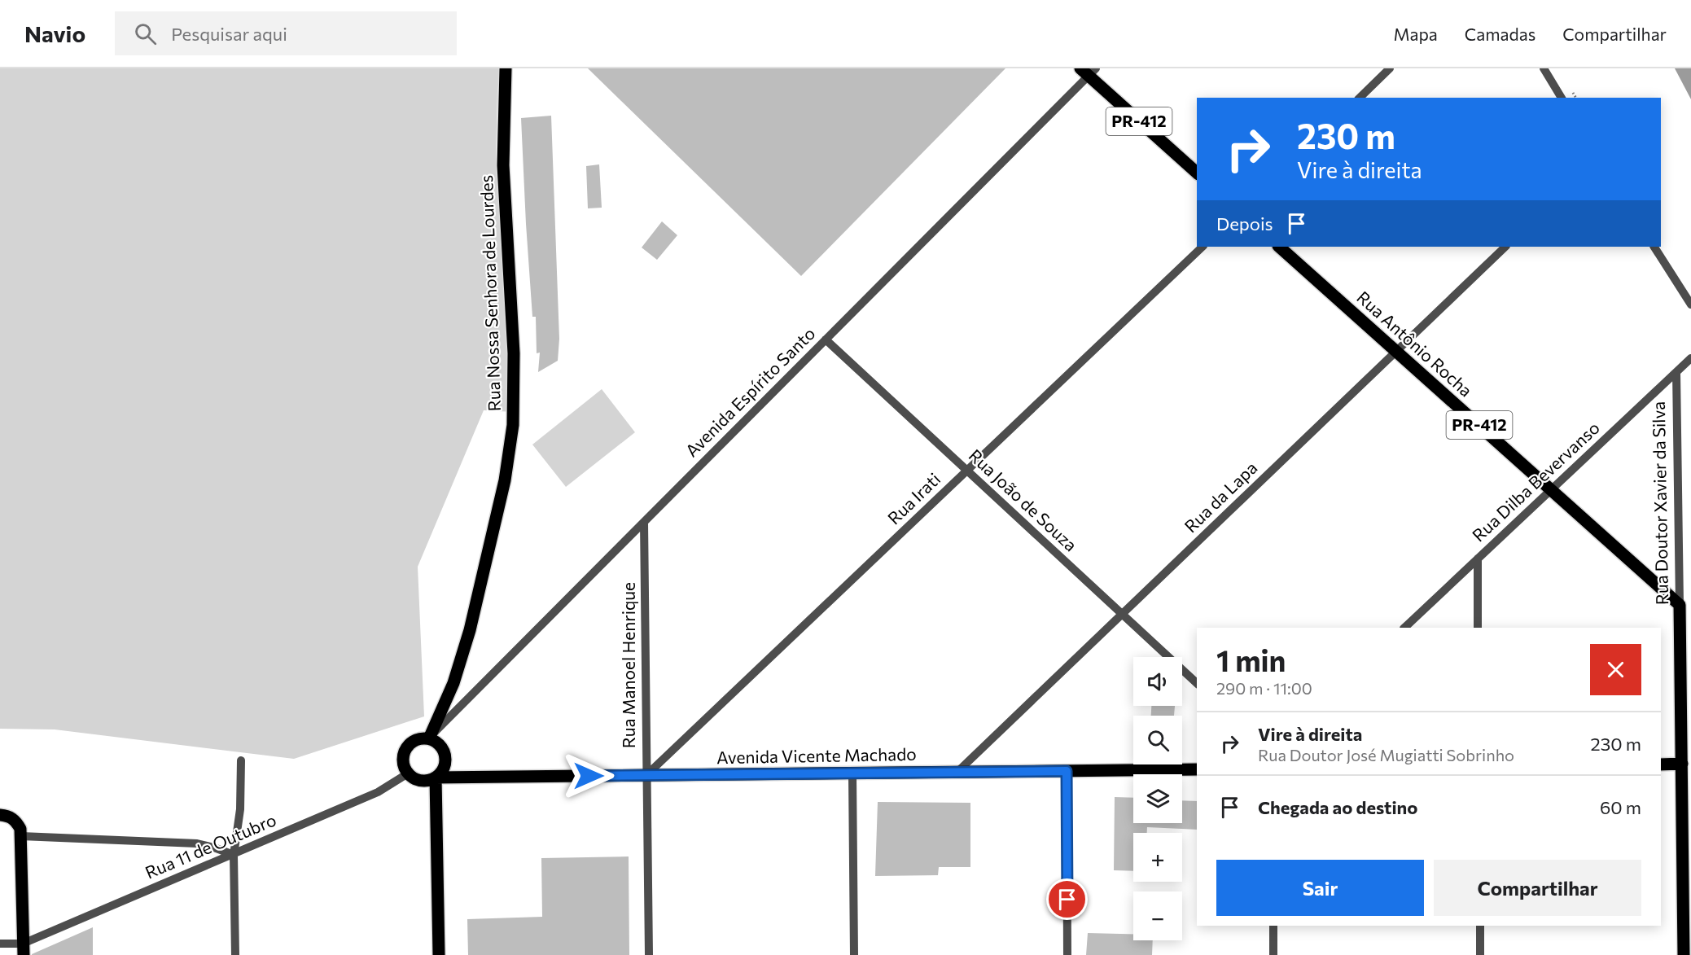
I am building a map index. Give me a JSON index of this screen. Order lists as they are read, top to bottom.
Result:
{
  "streets": {
    "main road": [
      "PR-412",
      "Rua Nossa Senhora de Lourdes",
      "Rua Antônio Rocha",
      "Rua Doutor Xavier da Silva",
      "Avenida Vicente Machado"
    ],
    "street": [
      "Avenida Espírito Santo",
      "Rua Dilba Bevervanso",
      "Rua da Lapa",
      "Rua Irati",
      "Rua João de Souza",
      "Rua Manoel Henrique",
      "Rua 11 de Outubro"
    ]
  },
  "crossings": [
    ["PR-412", "Avenida Espírito Santo"],
    ["Rua Nossa Senhora de Lourdes", "Avenida Espírito Santo"],
    ["Rua Nossa Senhora de Lourdes", "Avenida Vicente Machado"],
    ["Rua Nossa Senhora de Lourdes", "Rua 11 de Outubro"],
    ["Rua Antônio Rocha", "Rua Dilba Bevervanso"],
    ["Rua Antônio Rocha", "Rua da Lapa"],
    ["Rua Antônio Rocha", "Rua Doutor Xavier da Silva"],
    ["Avenida Espírito Santo", "Rua João de Souza"],
    ["Avenida Espírito Santo", "Rua Manoel Henrique"],
    ["Avenida Espírito Santo", "Avenida Vicente Machado"],
    ["Avenida Espírito Santo", "Rua 11 de Outubro"],
    ["Rua Dilba Bevervanso", "Rua Doutor Xavier da Silva"],
    ["Rua da Lapa", "Rua João de Souza"],
    ["Rua da Lapa", "Avenida Vicente Machado"],
    ["Rua Irati", "Rua João de Souza"],
    ["Rua Irati", "Rua Manoel Henrique"],
    ["Rua Irati", "Avenida Vicente Machado"],
    ["Rua Manoel Henrique", "Avenida Vicente Machado"],
    ["Avenida Vicente Machado", "Rua 11 de Outubro"]
  ],
  "page": {
    "header": "Navio",
    "search": "Pesquisar aqui",
    "nav": ["Mapa", "Camadas", "Compartilhar"],
    "turn": ["230 m", "Vire à direita"],
    "then": "Depois",
    "heading": ["1 min", "290 m · 11:00"],
    "map_buttons": ["+", "−"],
    "list": [
      {
        "name": "Vire à direita",
        "note": "Rua Doutor José Mugiatti Sobrinho",
        "value": "230 m"
      },
      {
        "name": "Chegada ao destino",
        "value": "60 m"
      }
    ],
    "buttons": ["Sair", "Compartilhar"]
  }
}
